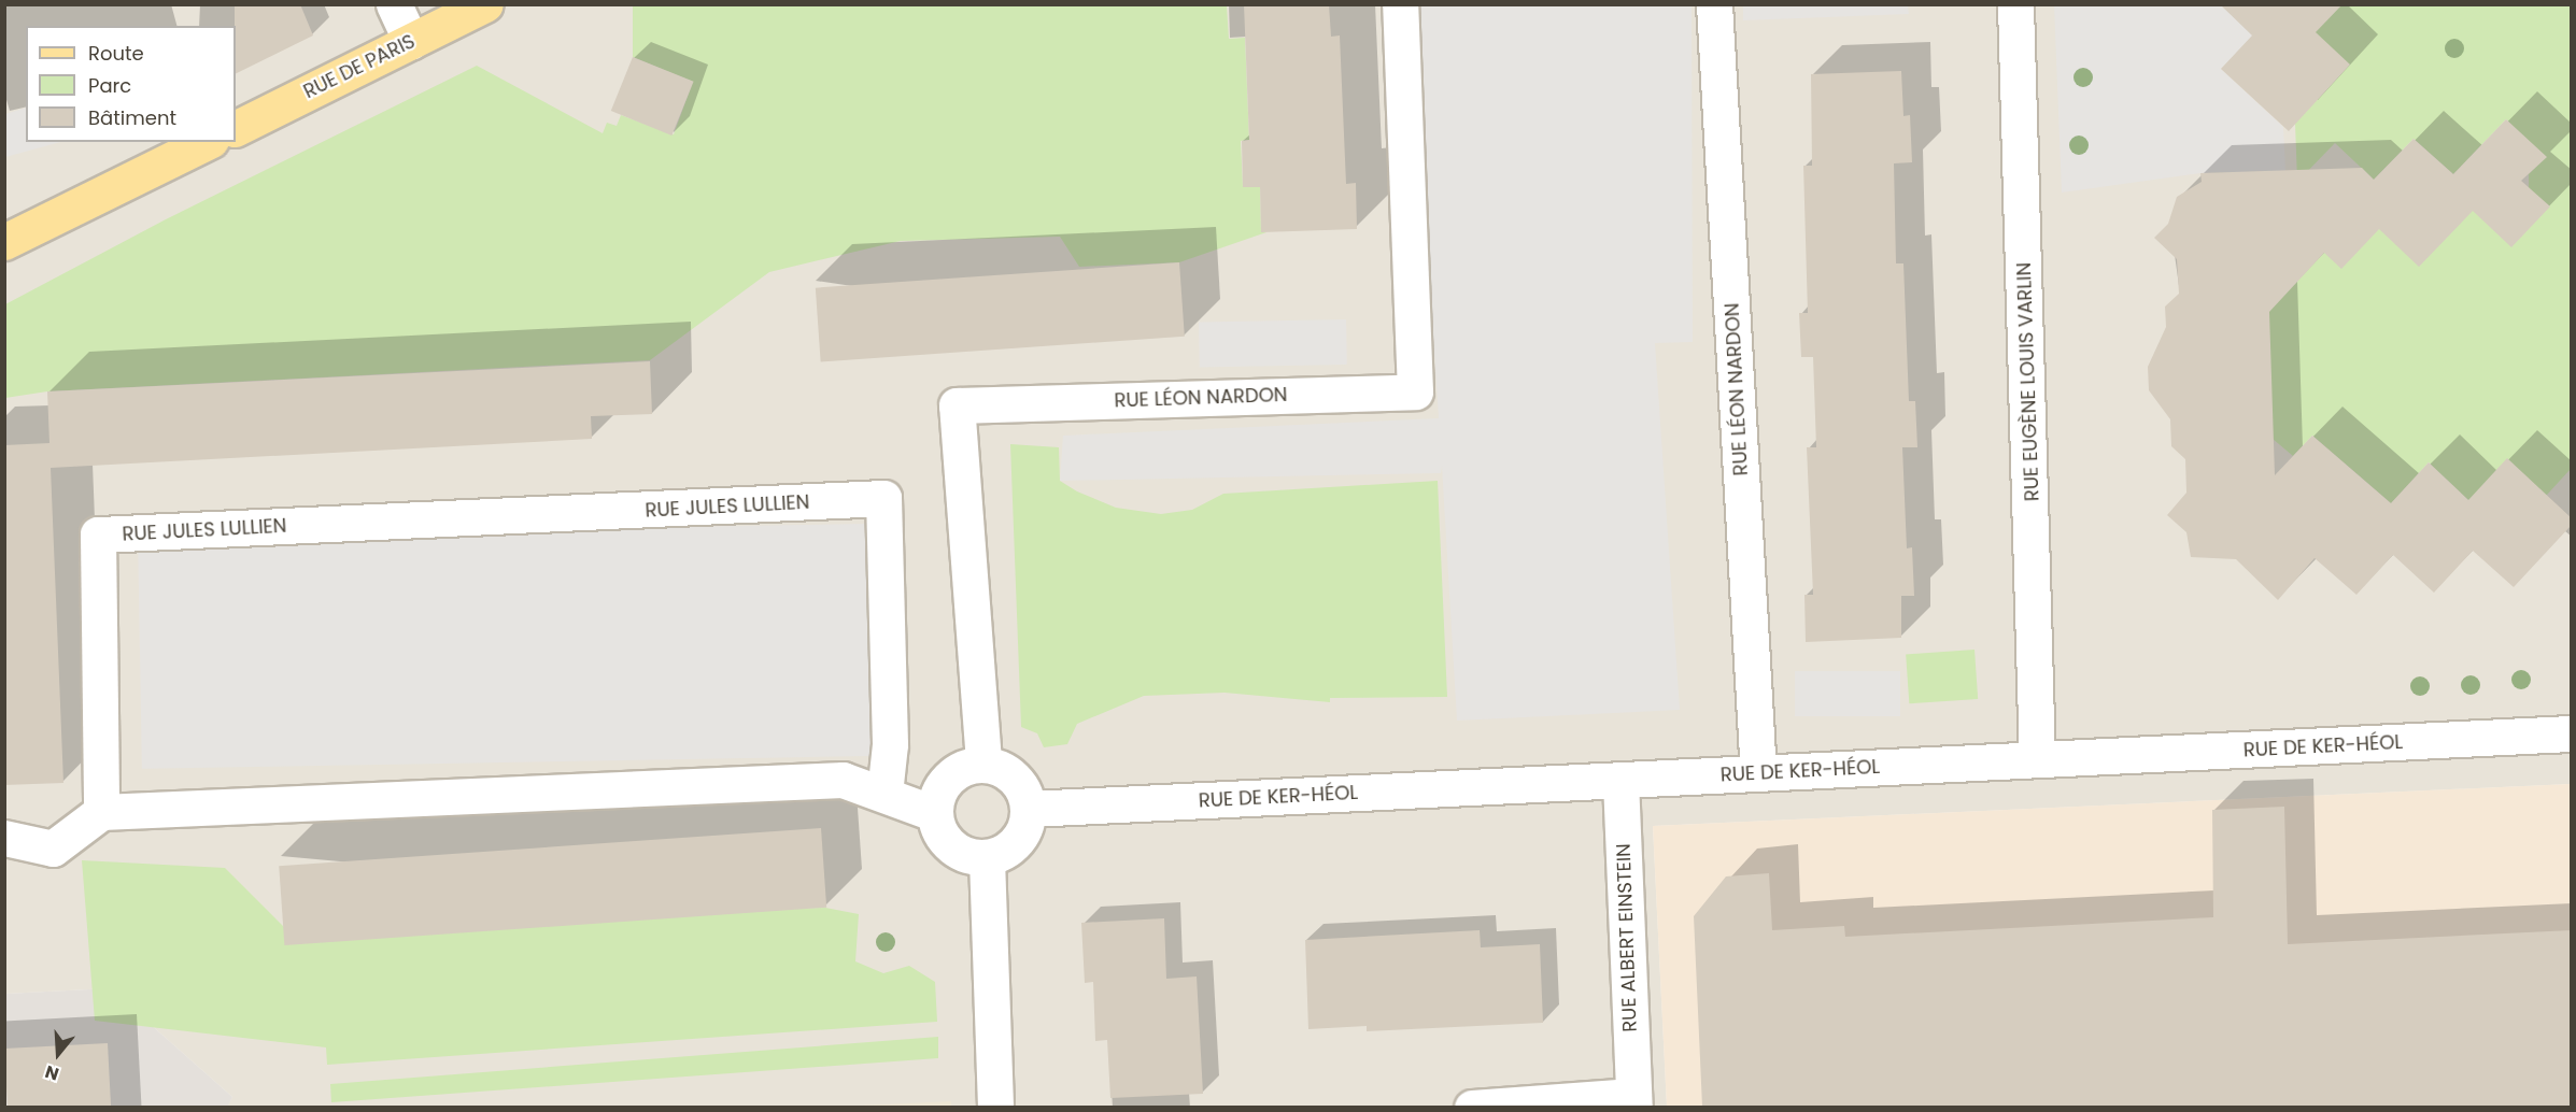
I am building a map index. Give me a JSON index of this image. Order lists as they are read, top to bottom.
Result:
{
  "streets": {
    "main road": ["RUE DE PARIS"],
    "street": [
      "RUE EUGÈNE LOUIS VARLIN",
      "RUE LÉON NARDON",
      "RUE JULES LULLIEN",
      "RUE DE KER-HÉOL",
      "RUE ALBERT EINSTEIN"
    ]
  },
  "crossings": [
    ["RUE EUGÈNE LOUIS VARLIN", "RUE DE KER-HÉOL"],
    ["RUE LÉON NARDON", "RUE DE KER-HÉOL"],
    ["RUE DE KER-HÉOL", "RUE ALBERT EINSTEIN"]
  ],
  "legend": ["Route", "Parc", "Bâtiment"],
  "north": "bottom"
}
